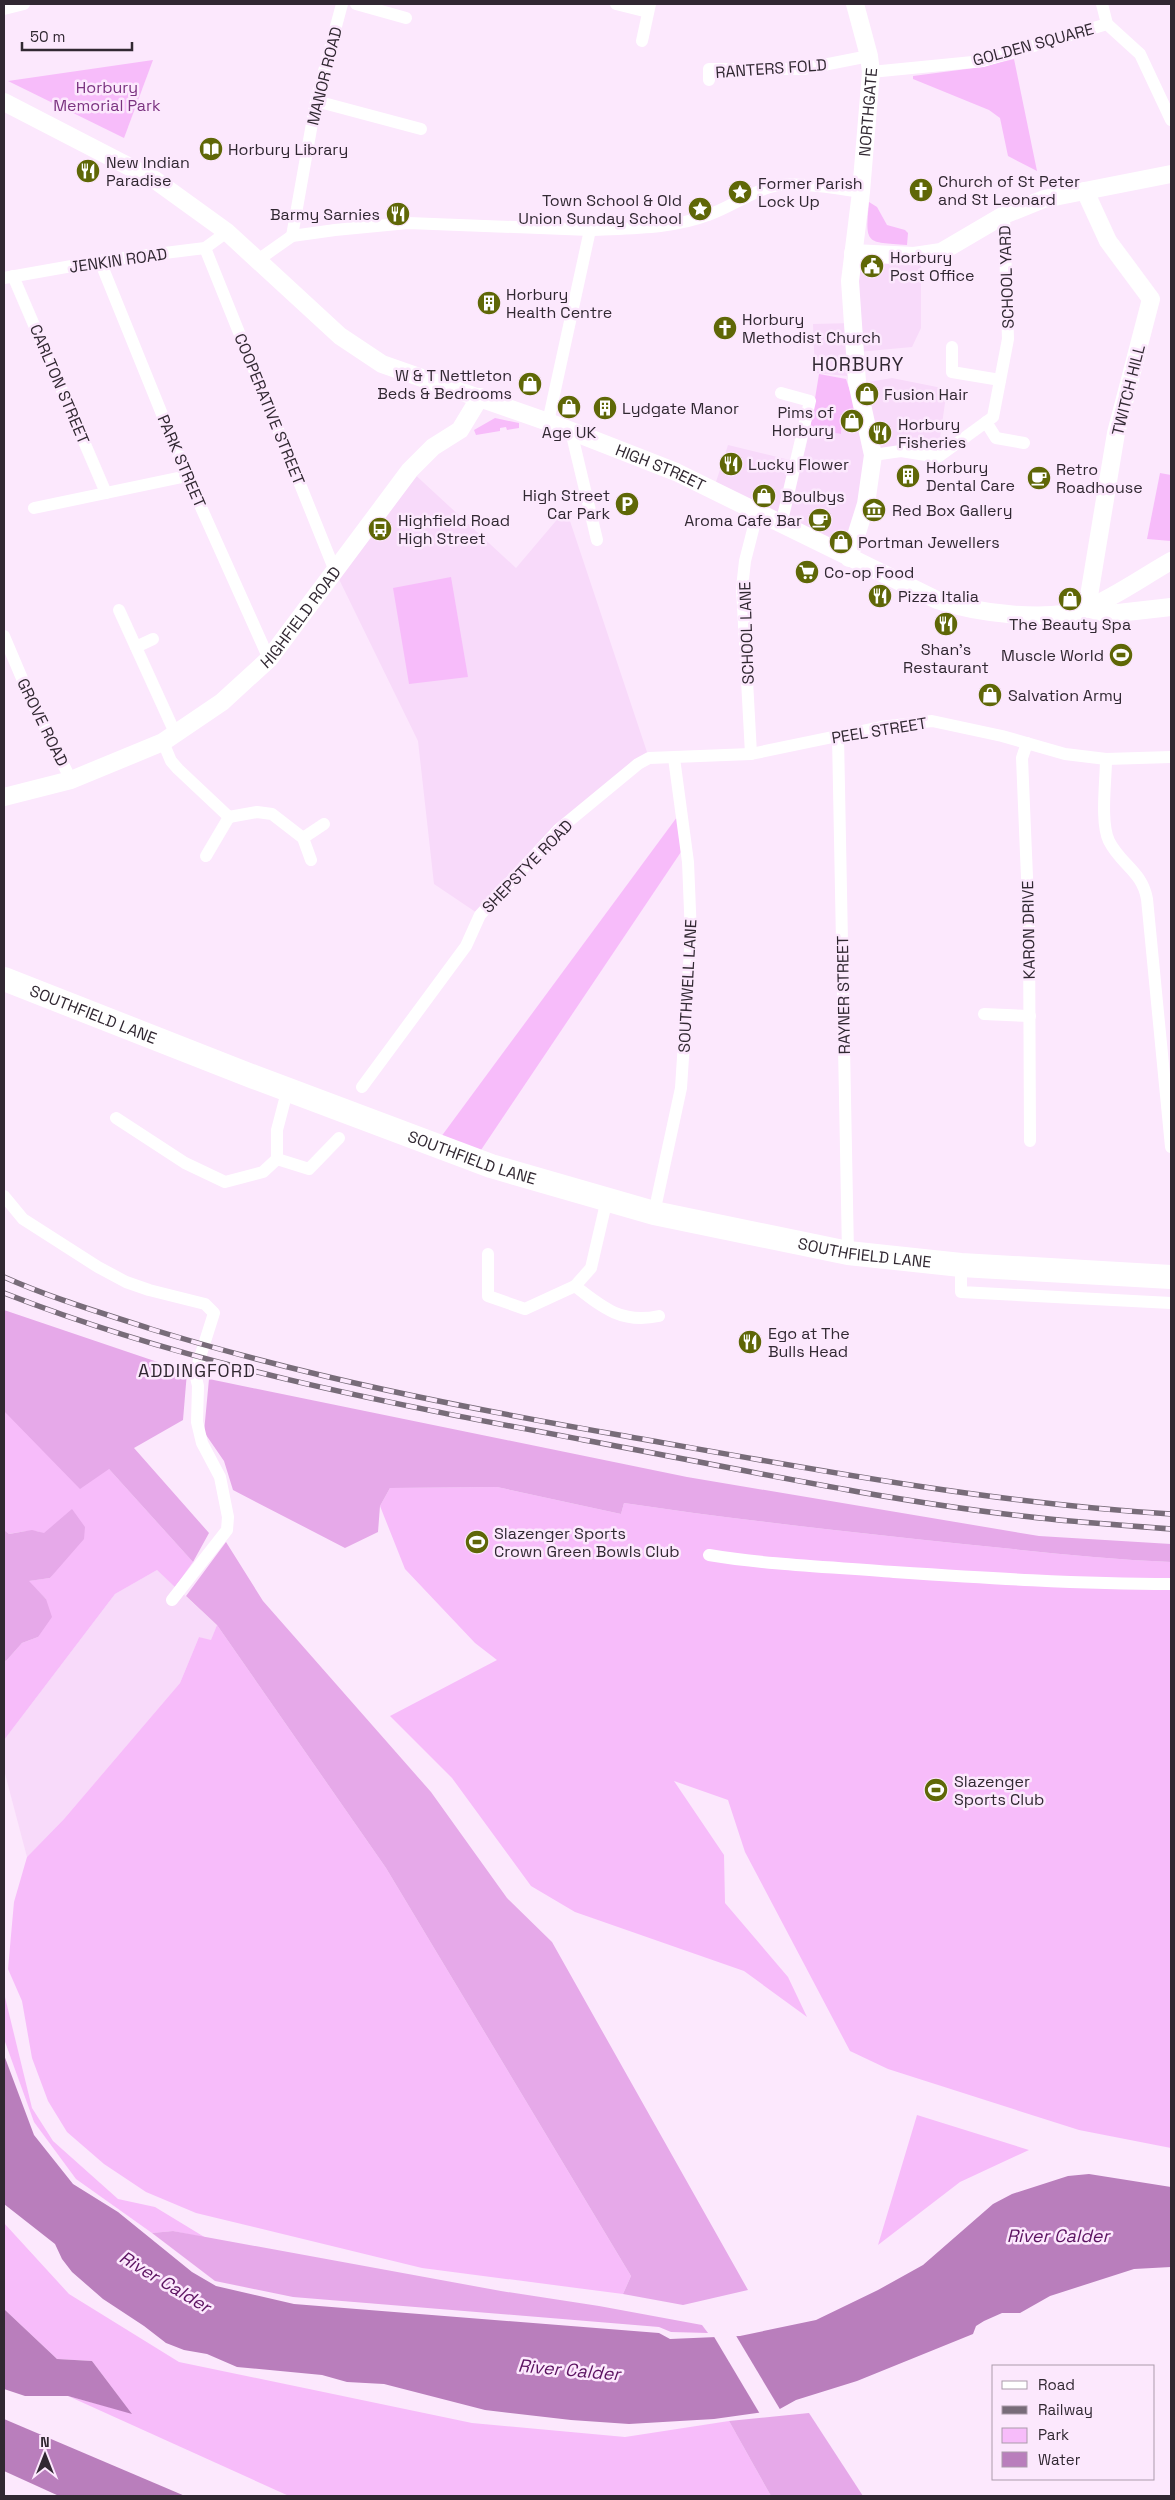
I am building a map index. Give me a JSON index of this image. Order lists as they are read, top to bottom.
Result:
{
  "streets": {
    "highway": ["SOUTHFIELD LANE"],
    "main road": [
      "NORTHGATE",
      "TWITCH HILL",
      "HIGH STREET",
      "HIGHFIELD ROAD"
    ],
    "street": [
      "GOLDEN SQUARE",
      "RANTERS FOLD",
      "MANOR ROAD",
      "JENKIN ROAD",
      "SCHOOL YARD",
      "CARLTON STREET",
      "COOPERATIVE STREET",
      "PARK STREET",
      "SCHOOL LANE",
      "GROVE ROAD",
      "PEEL STREET",
      "SHEPSTYE ROAD",
      "KARON DRIVE",
      "SOUTHWELL LANE",
      "RAYNER STREET"
    ]
  },
  "crossings": [
    ["GOLDEN SQUARE", "RANTERS FOLD"],
    ["GOLDEN SQUARE", "NORTHGATE"],
    ["RANTERS FOLD", "NORTHGATE"],
    ["JENKIN ROAD", "CARLTON STREET"],
    ["JENKIN ROAD", "COOPERATIVE STREET"],
    ["JENKIN ROAD", "PARK STREET"],
    ["JENKIN ROAD", "HIGH STREET"],
    ["TWITCH HILL", "HIGH STREET"],
    ["COOPERATIVE STREET", "HIGHFIELD ROAD"],
    ["PARK STREET", "HIGHFIELD ROAD"],
    ["HIGH STREET", "HIGHFIELD ROAD"],
    ["HIGH STREET", "SCHOOL LANE"],
    ["HIGHFIELD ROAD", "GROVE ROAD"],
    ["SCHOOL LANE", "PEEL STREET"],
    ["PEEL STREET", "SHEPSTYE ROAD"],
    ["PEEL STREET", "KARON DRIVE"],
    ["PEEL STREET", "SOUTHWELL LANE"],
    ["PEEL STREET", "RAYNER STREET"],
    ["SHEPSTYE ROAD", "SOUTHWELL LANE"],
    ["SOUTHWELL LANE", "SOUTHFIELD LANE"],
    ["RAYNER STREET", "SOUTHFIELD LANE"]
  ],
  "districts": ["HORBURY", "ADDINGFORD"],
  "water": ["River Calder"],
  "parks": ["Horbury Memorial Park"],
  "places": {
    "library": ["Horbury Library"],
    "restaurant": [
      "New Indian Paradise",
      "Barmy Sarnies",
      "Horbury Fisheries",
      "Lucky Flower",
      "Pizza Italia",
      "Shan's Restaurant",
      "Ego at The Bulls Head"
    ],
    "church": ["Church of St Peter and St Leonard", "Horbury Methodist Church"],
    "place": ["Former Parish Lock Up", "Town School & Old Union Sunday School"],
    "public building": ["Horbury Post Office"],
    "building": ["Horbury Health Centre", "Lydgate Manor", "Horbury Dental Care"],
    "shop": [
      "W & T Nettleton Beds & Bedrooms",
      "Fusion Hair",
      "Age UK",
      "Pims of Horbury",
      "Boulbys",
      "Portman Jewellers",
      "The Beauty Spa",
      "Salvation Army"
    ],
    "cafe": ["Retro Roadhouse", "Aroma Cafe Bar"],
    "parking": ["High Street Car Park"],
    "museum": ["Red Box Gallery"],
    "bus stop": ["Highfield Road High Street"],
    "supermarket": ["Co-op Food"],
    "sports": ["Muscle World", "Slazenger Sports Crown Green Bowls Club", "Slazenger Sports Club"]
  },
  "legend": [
    "Road",
    "Railway",
    "Park",
    "Water"
  ],
  "scale_bar": "50 m",
  "north": "top"
}
